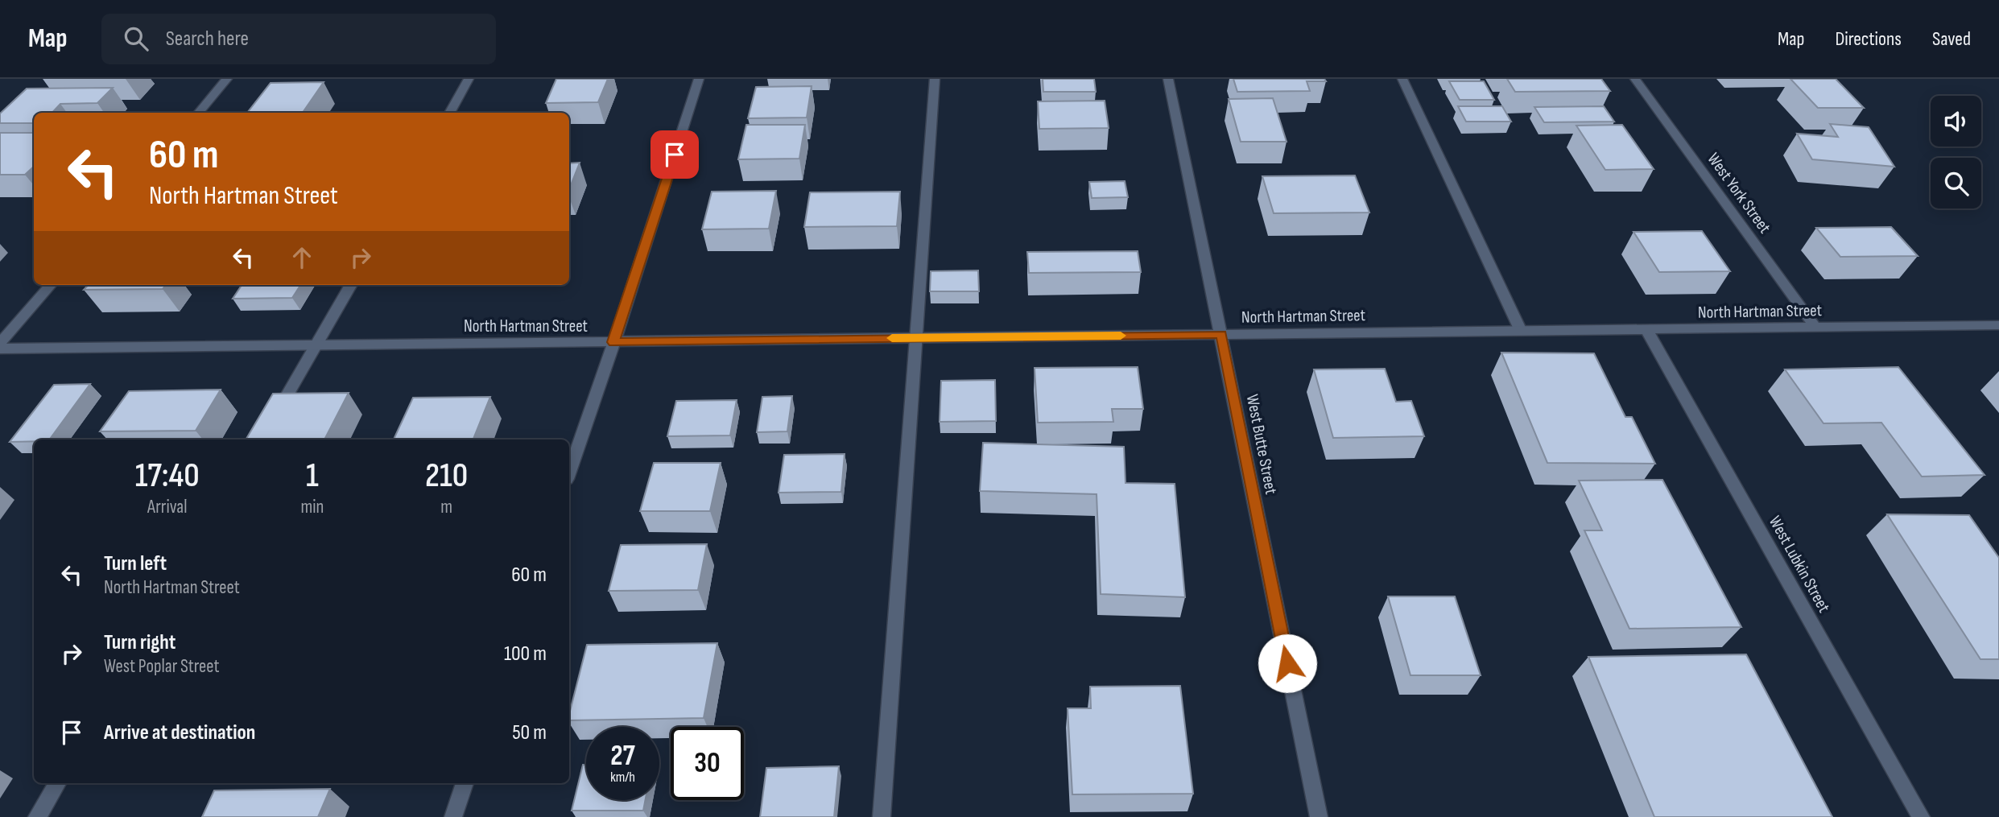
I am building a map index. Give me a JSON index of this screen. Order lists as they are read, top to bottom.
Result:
{
  "streets": {
    "street": [
      "West York Street",
      "North Hartman Street",
      "West Butte Street",
      "West Lubkin Street"
    ]
  },
  "crossings": [
    ["West York Street", "North Hartman Street"],
    ["North Hartman Street", "West Butte Street"],
    ["North Hartman Street", "West Lubkin Street"]
  ],
  "page": {
    "header": "Map",
    "search": "Search here",
    "nav": ["Map", "Directions", "Saved"],
    "turn": ["60 m", "North Hartman Street"],
    "eta": [
      "17:40",
      "Arrival",
      "1",
      "min",
      "210",
      "m"
    ],
    "list": [
      {
        "name": "Turn left",
        "note": "North Hartman Street",
        "value": "60 m"
      },
      {
        "name": "Turn right",
        "note": "West Poplar Street",
        "value": "100 m"
      },
      {
        "name": "Arrive at destination",
        "value": "50 m"
      }
    ],
    "speed": "27 km/h",
    "limit": "30"
  }
}
